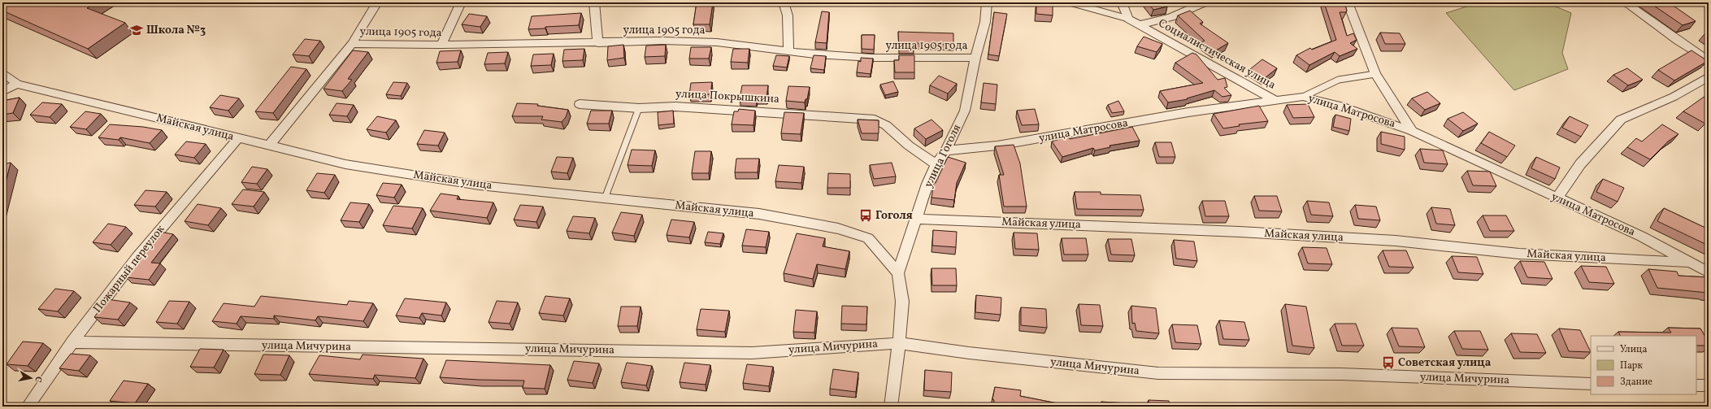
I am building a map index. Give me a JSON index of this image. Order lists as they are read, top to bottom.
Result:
{
  "streets": {
    "street": [
      "улица 1905 года",
      "Социалистическая улица",
      "улица Покрышкина",
      "улица Матросова",
      "Майская улица",
      "улица Гоголя",
      "Пожарный переулок",
      "улица Мичурина"
    ]
  },
  "crossings": [
    ["улица 1905 года", "улица Гоголя"],
    ["Социалистическая улица", "улица Матросова"],
    ["улица Покрышкина", "улица Гоголя"],
    ["улица Матросова", "Майская улица"],
    ["улица Матросова", "улица Гоголя"],
    ["Майская улица", "улица Гоголя"],
    ["Майская улица", "Пожарный переулок"],
    ["улица Гоголя", "улица Мичурина"],
    ["Пожарный переулок", "улица Мичурина"]
  ],
  "places": {
    "school or university": ["Школа №3"],
    "bus stop": ["Гоголя", "Советская улица"]
  },
  "legend": ["Улица", "Парк", "Здание"],
  "north": "right"
}
